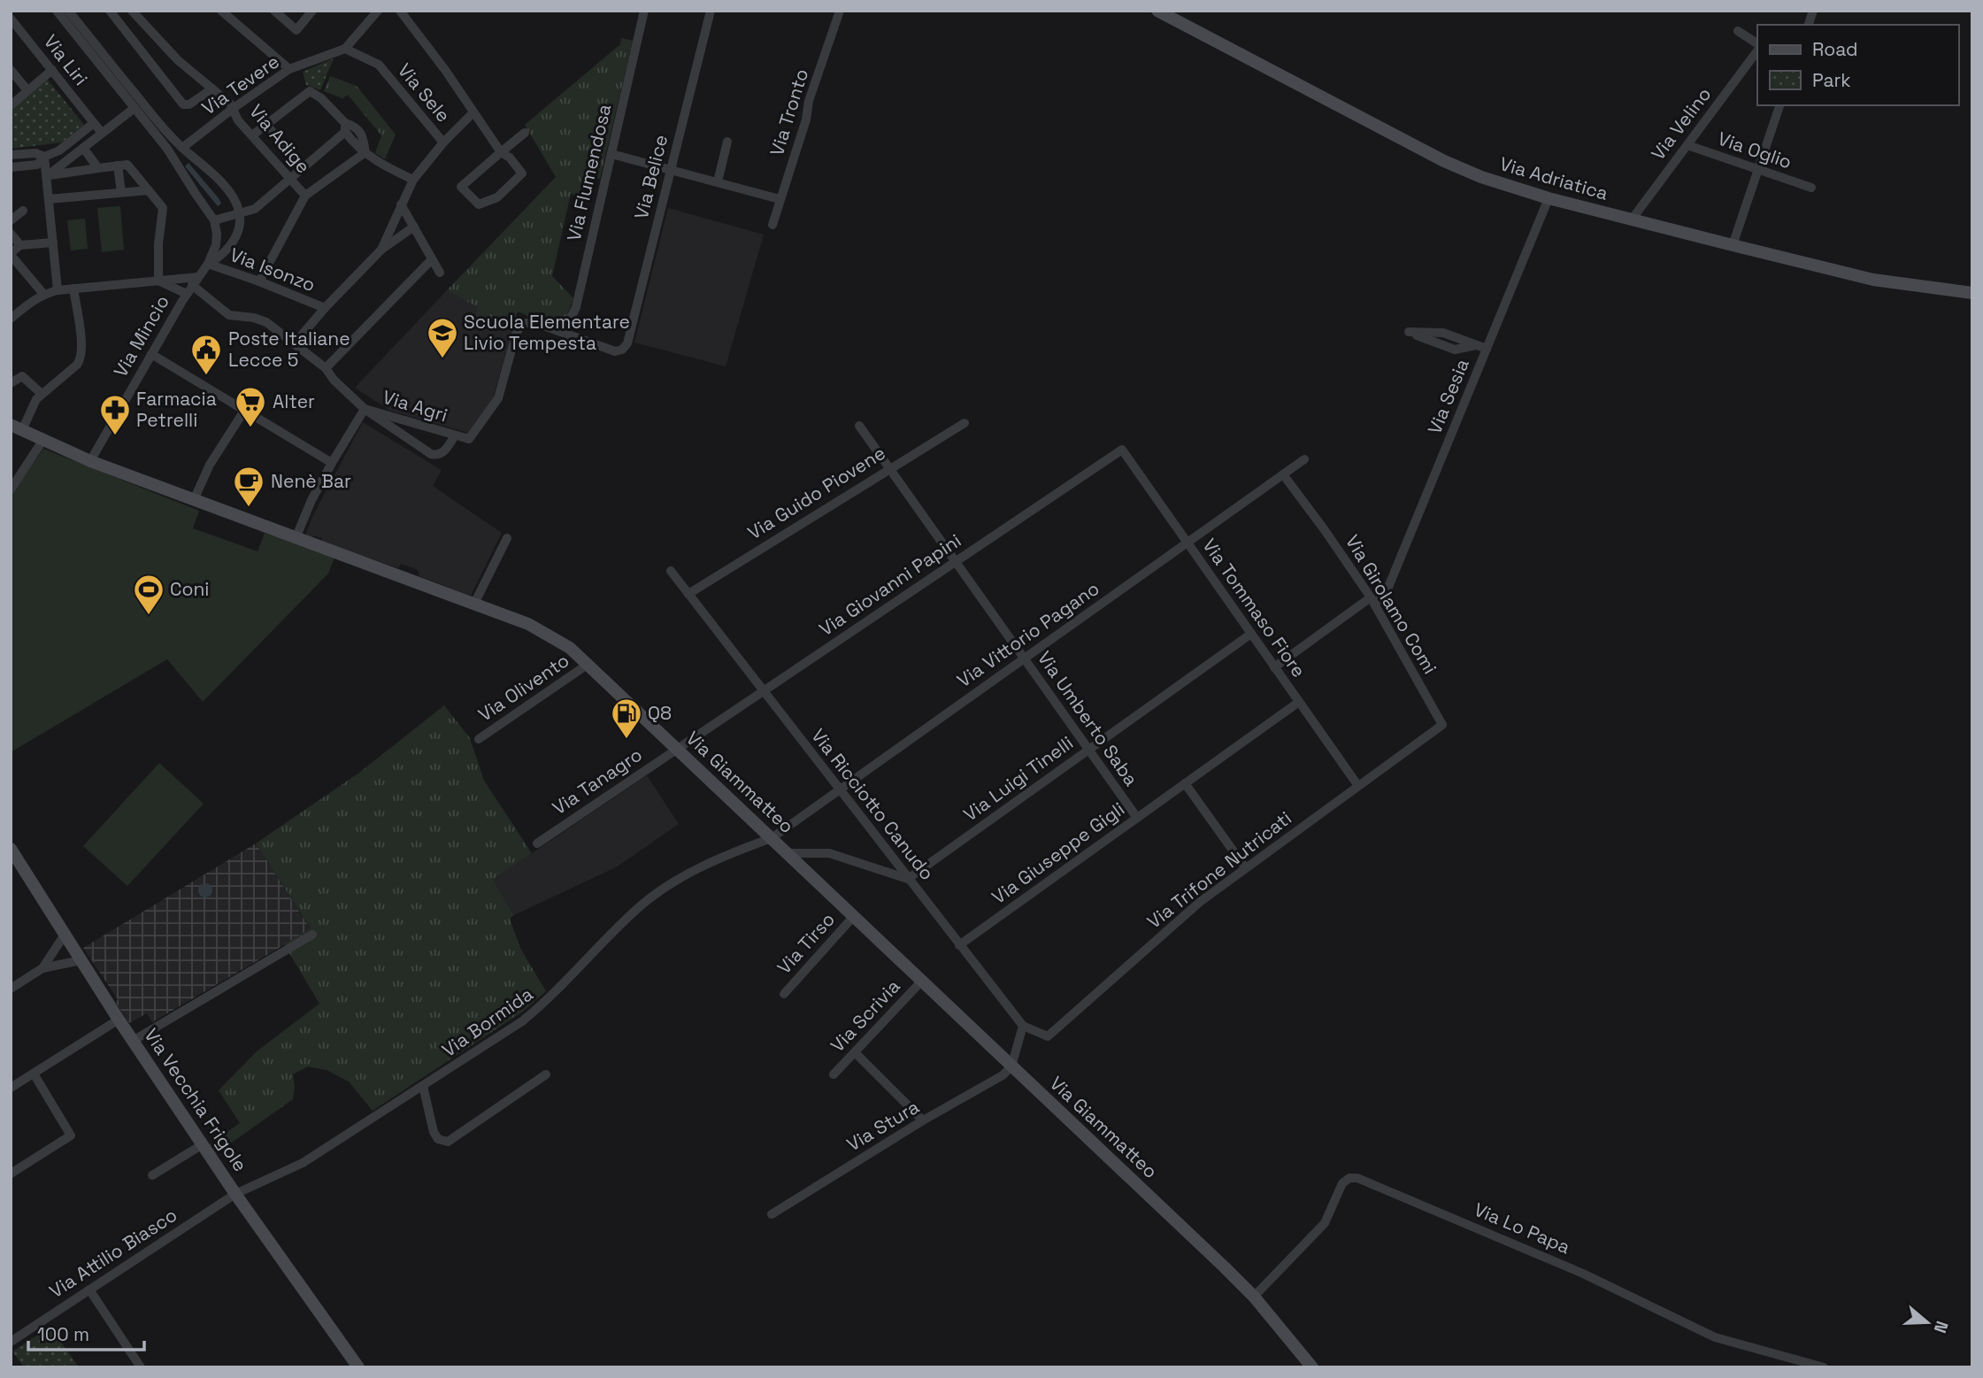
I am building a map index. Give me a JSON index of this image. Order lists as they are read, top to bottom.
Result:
{
  "streets": {
    "street": [
      "Via Liri",
      "Via Tevere",
      "Via Sele",
      "Via Tronto",
      "Via Velino",
      "Via Adige",
      "Via Oglio",
      "Via Flumendosa",
      "Via Belice",
      "Via Adriatica",
      "Via Isonzo",
      "Via Mincio",
      "Via Sesia",
      "Via Agri",
      "Via Guido Piovene",
      "Via Giovanni Papini",
      "Via Girolamo Comi",
      "Via Tommaso Fiore",
      "Via Vittorio Pagano",
      "Via Olivento",
      "Via Umberto Saba",
      "Via Luigi Tinelli",
      "Via Tanagro",
      "Via Giammatteo",
      "Via Ricciotto Canudo",
      "Via Giuseppe Gigli",
      "Via Trifone Nutricati",
      "Via Tirso",
      "Via Scrivia",
      "Via Bormida",
      "Via Vecchia Frigole",
      "Via Stura",
      "Via Lo Papa",
      "Via Attilio Biasco"
    ]
  },
  "crossings": [
    ["Via Tevere", "Via Sele"],
    ["Via Tevere", "Via Adige"],
    ["Via Sele", "Via Isonzo"],
    ["Via Velino", "Via Oglio"],
    ["Via Velino", "Via Adriatica"],
    ["Via Adige", "Via Isonzo"],
    ["Via Flumendosa", "Via Agri"],
    ["Via Belice", "Via Agri"],
    ["Via Adriatica", "Via Sesia"],
    ["Via Isonzo", "Via Mincio"],
    ["Via Mincio", "Via Giammatteo"],
    ["Via Sesia", "Via Girolamo Comi"],
    ["Via Sesia", "Via Tommaso Fiore"],
    ["Via Agri", "Via Giammatteo"],
    ["Via Guido Piovene", "Via Umberto Saba"],
    ["Via Guido Piovene", "Via Ricciotto Canudo"],
    ["Via Giovanni Papini", "Via Tommaso Fiore"],
    ["Via Giovanni Papini", "Via Umberto Saba"],
    ["Via Giovanni Papini", "Via Tanagro"],
    ["Via Giovanni Papini", "Via Giammatteo"],
    ["Via Giovanni Papini", "Via Ricciotto Canudo"],
    ["Via Girolamo Comi", "Via Vittorio Pagano"],
    ["Via Girolamo Comi", "Via Trifone Nutricati"],
    ["Via Tommaso Fiore", "Via Vittorio Pagano"],
    ["Via Tommaso Fiore", "Via Luigi Tinelli"],
    ["Via Tommaso Fiore", "Via Giuseppe Gigli"],
    ["Via Tommaso Fiore", "Via Trifone Nutricati"],
    ["Via Vittorio Pagano", "Via Umberto Saba"],
    ["Via Vittorio Pagano", "Via Giammatteo"],
    ["Via Vittorio Pagano", "Via Ricciotto Canudo"],
    ["Via Vittorio Pagano", "Via Bormida"],
    ["Via Olivento", "Via Giammatteo"],
    ["Via Umberto Saba", "Via Luigi Tinelli"],
    ["Via Umberto Saba", "Via Giuseppe Gigli"],
    ["Via Luigi Tinelli", "Via Ricciotto Canudo"],
    ["Via Tanagro", "Via Giammatteo"],
    ["Via Giammatteo", "Via Tirso"],
    ["Via Giammatteo", "Via Scrivia"],
    ["Via Giammatteo", "Via Bormida"],
    ["Via Giammatteo", "Via Stura"],
    ["Via Giammatteo", "Via Lo Papa"],
    ["Via Ricciotto Canudo", "Via Giuseppe Gigli"],
    ["Via Ricciotto Canudo", "Via Trifone Nutricati"],
    ["Via Bormida", "Via Vecchia Frigole"],
    ["Via Bormida", "Via Attilio Biasco"],
    ["Via Vecchia Frigole", "Via Attilio Biasco"]
  ],
  "places": {
    "school or university": ["Scuola Elementare Livio Tempesta"],
    "public building": ["Poste Italiane Lecce 5"],
    "supermarket": ["Alter"],
    "pharmacy": ["Farmacia Petrelli"],
    "cafe": ["Nenè Bar"],
    "sports": ["Coni"],
    "fuel station": ["Q8"]
  },
  "legend": ["Road", "Park"],
  "scale_bar": "100 m",
  "north": "right"
}
